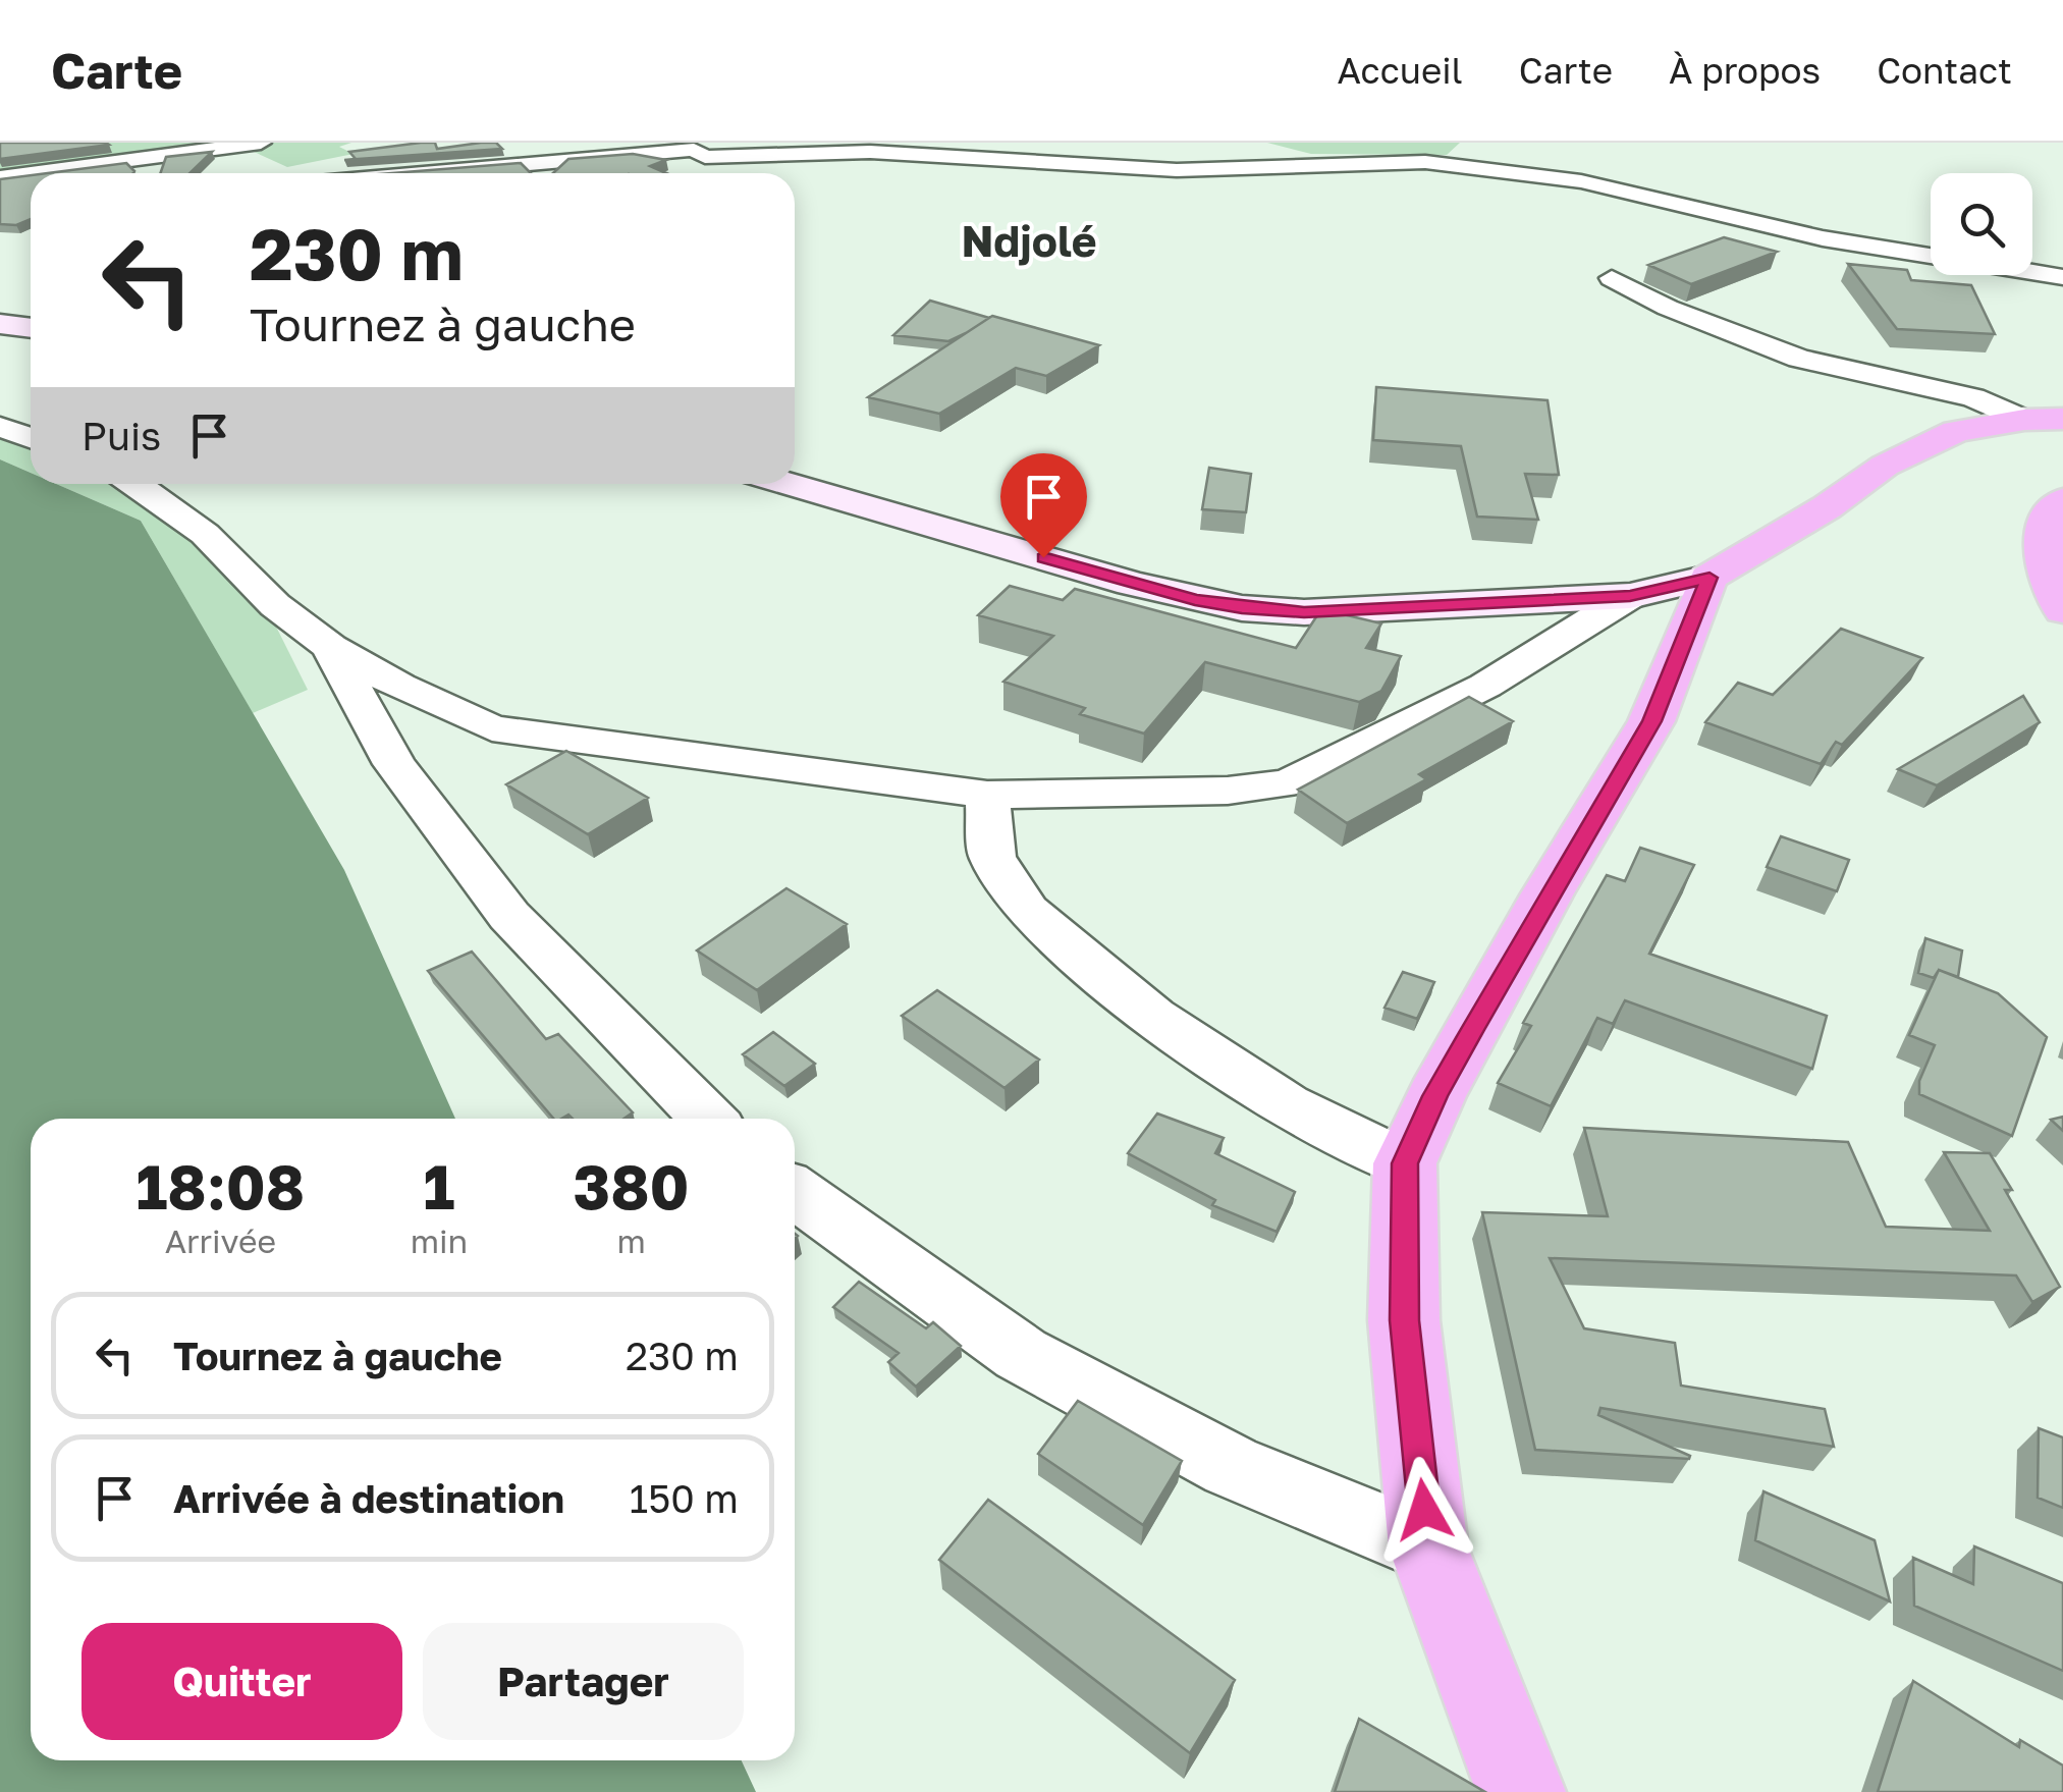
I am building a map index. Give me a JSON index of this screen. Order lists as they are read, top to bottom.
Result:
{
  "districts": ["Ndjolé"],
  "page": {
    "header": "Carte",
    "nav": [
      "Accueil",
      "Carte",
      "À propos",
      "Contact"
    ],
    "turn": ["230 m", "Tournez à gauche"],
    "then": "Puis",
    "eta": [
      "18:08",
      "Arrivée",
      "1",
      "min",
      "380",
      "m"
    ],
    "list": [
      {
        "name": "Tournez à gauche",
        "value": "230 m"
      },
      {
        "name": "Arrivée à destination",
        "value": "150 m"
      }
    ],
    "buttons": ["Quitter", "Partager"]
  }
}
